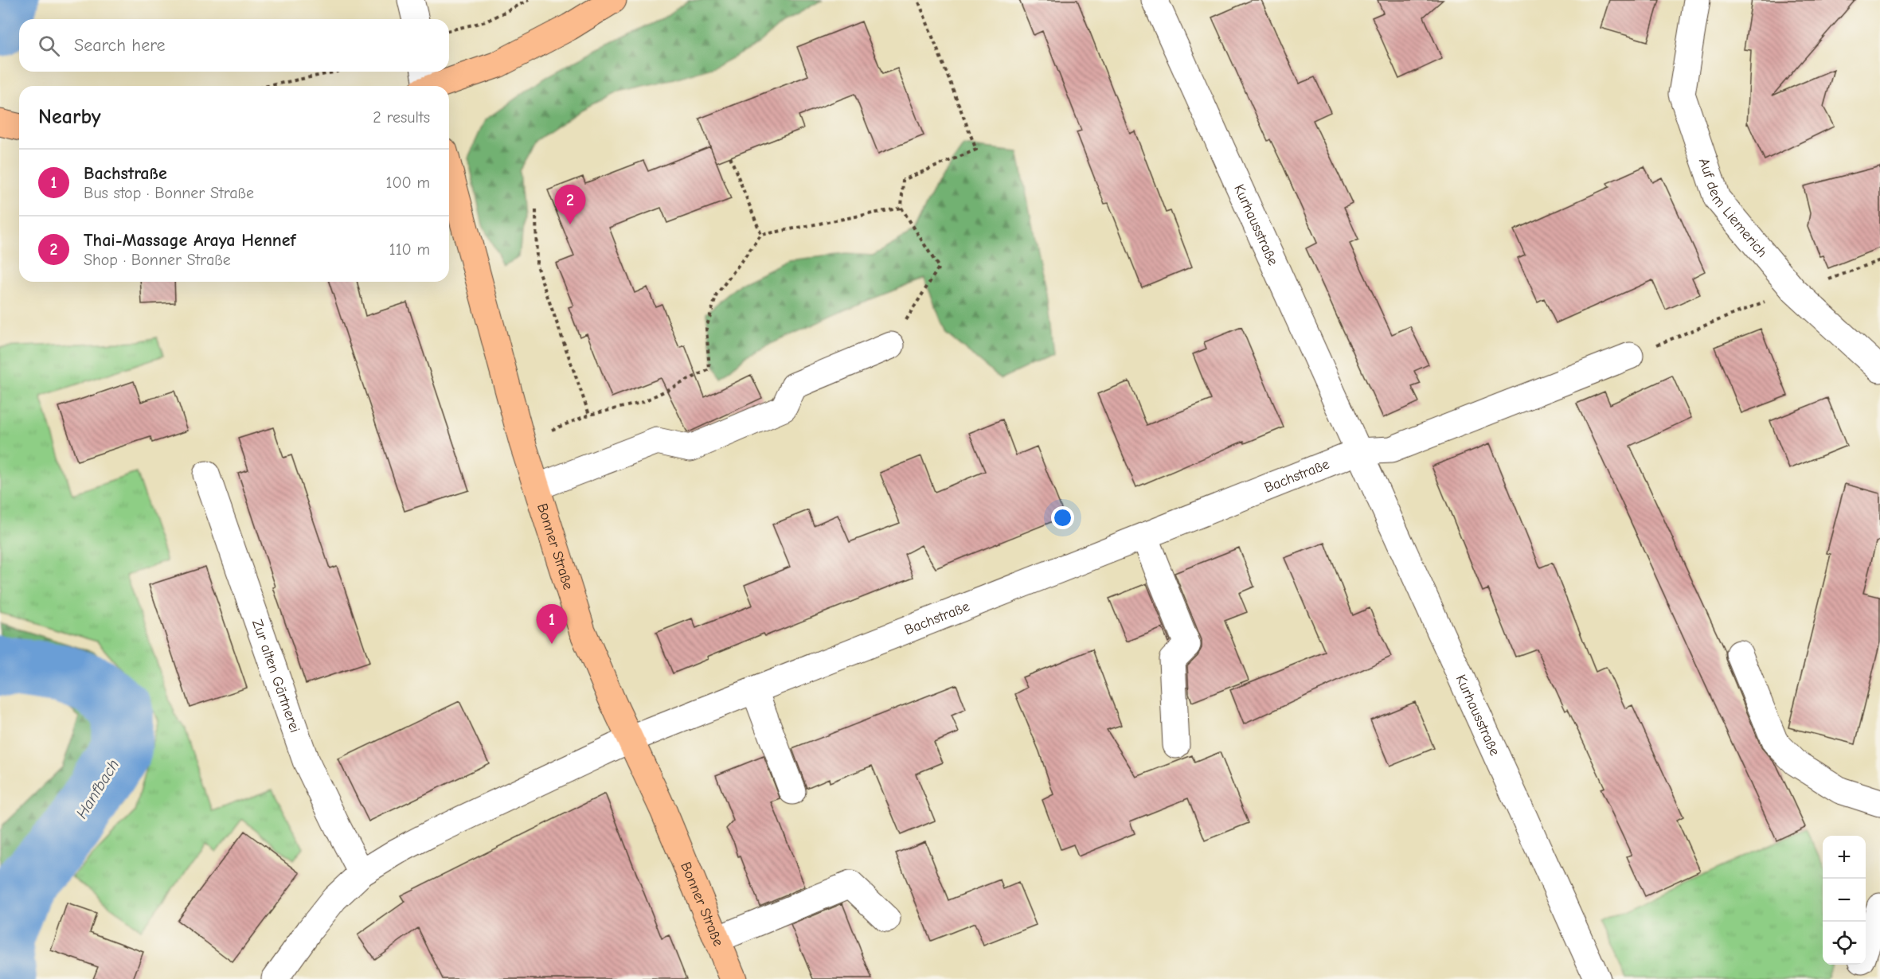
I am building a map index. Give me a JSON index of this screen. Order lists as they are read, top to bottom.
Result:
{
  "streets": {
    "main road": ["Bonner Straße"],
    "street": [
      "Auf dem Liemerich",
      "Kurhausstraße",
      "Bachstraße",
      "Zur alten Gärtnerei"
    ]
  },
  "crossings": [
    ["Kurhausstraße", "Bachstraße"],
    ["Bachstraße", "Bonner Straße"],
    ["Bachstraße", "Zur alten Gärtnerei"]
  ],
  "water": ["Hanfbach"],
  "page": {
    "search": "Search here",
    "heading": ["Nearby", "2 results"],
    "list": [
      {
        "mark": "1",
        "name": "Bachstraße",
        "note": "Bus stop · Bonner Straße",
        "value": "100 m"
      },
      {
        "mark": "2",
        "name": "Thai-Massage Araya Hennef",
        "note": "Shop · Bonner Straße",
        "value": "110 m"
      }
    ],
    "pins": ["2", "1"],
    "map_buttons": ["+", "−"]
  }
}
